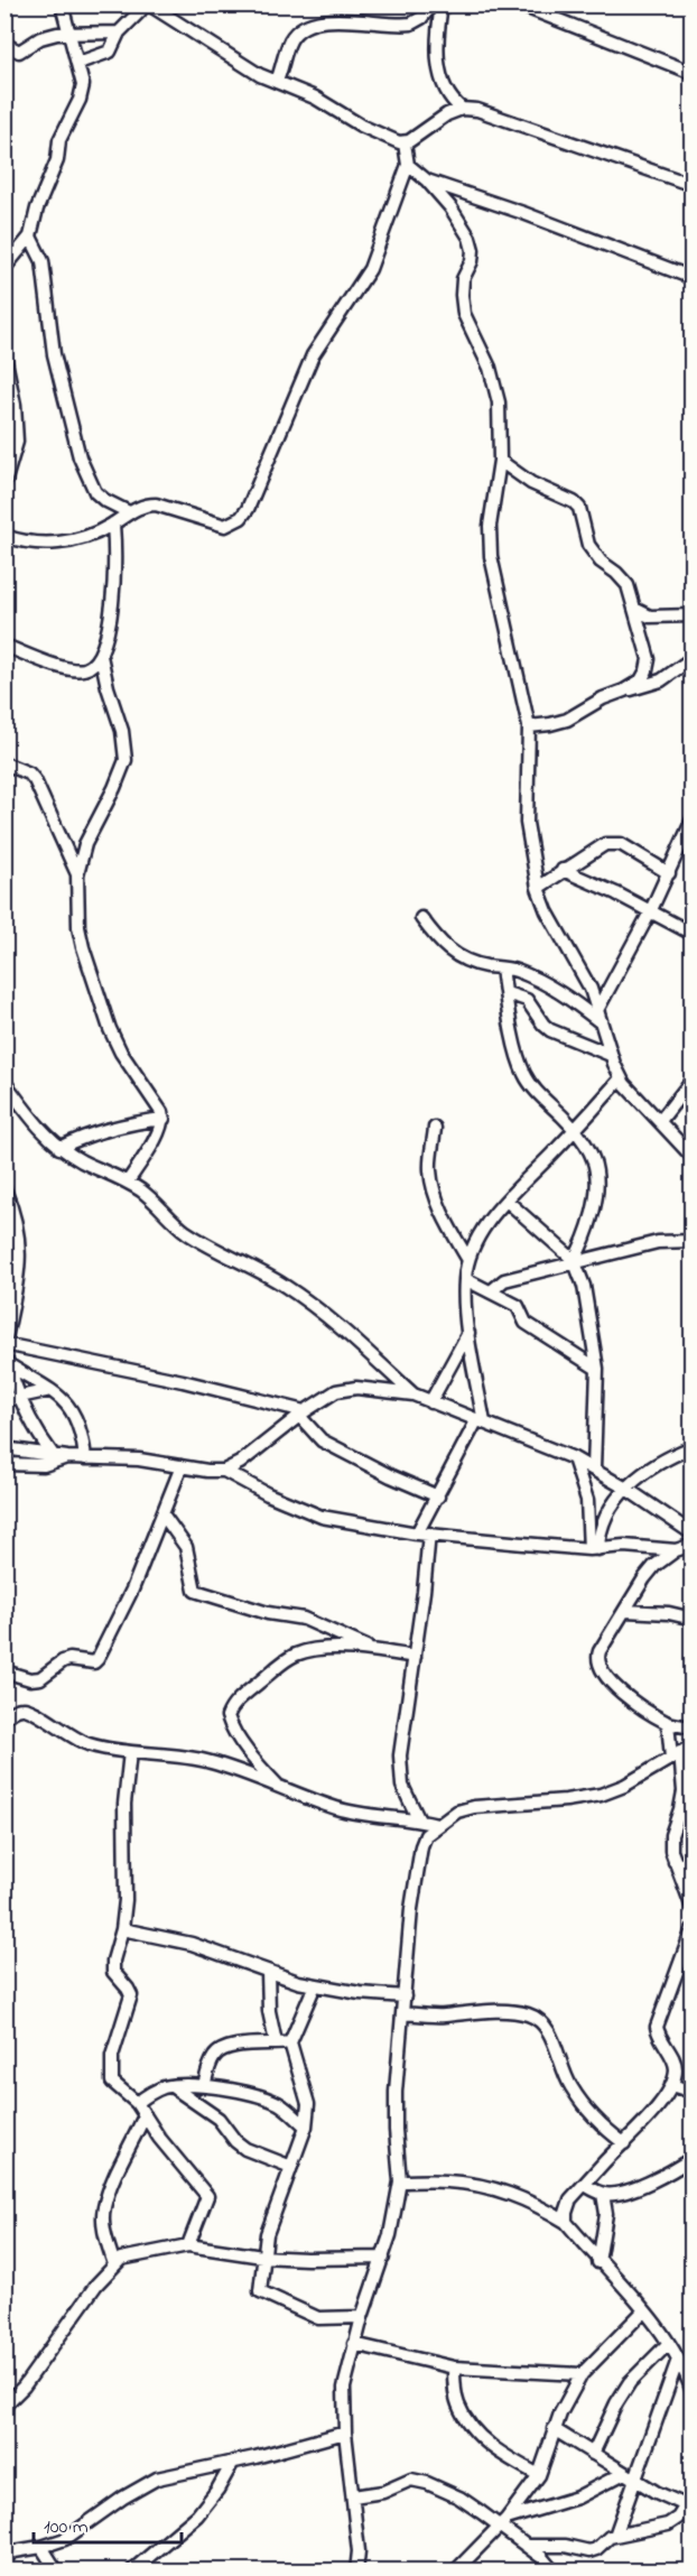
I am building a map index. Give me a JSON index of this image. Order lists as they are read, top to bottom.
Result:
{
  "scale_bar": "100 m"
}
